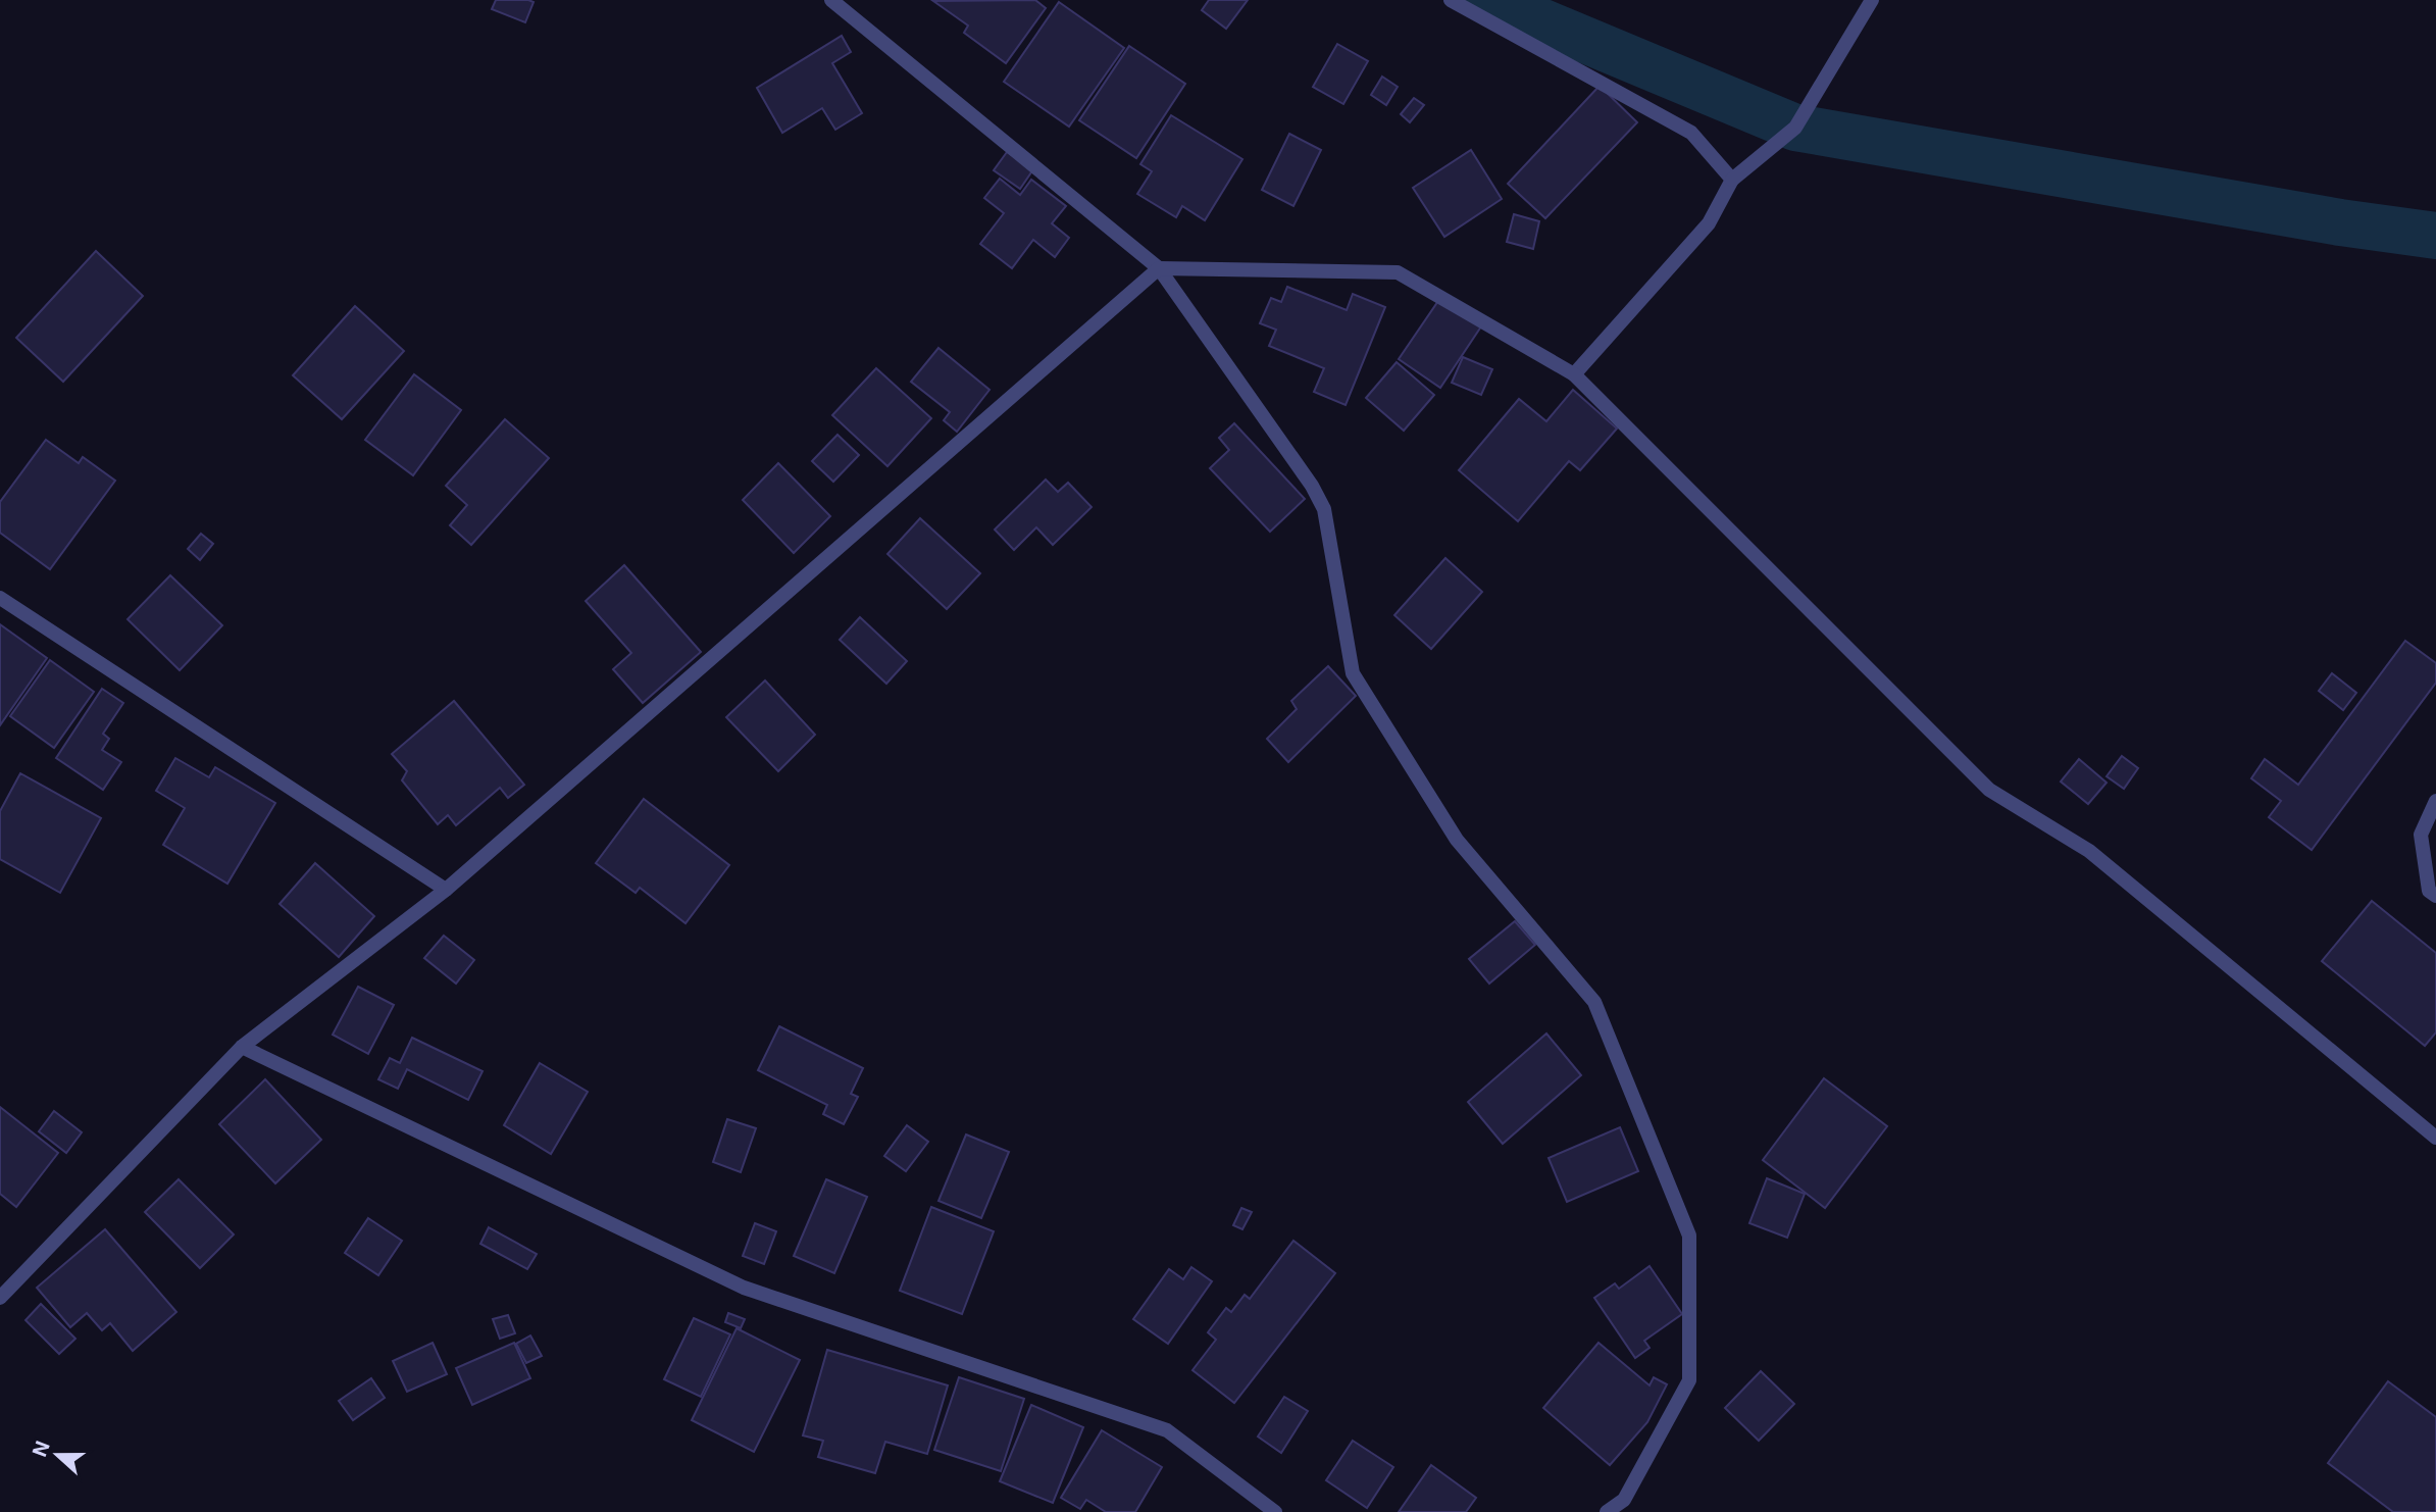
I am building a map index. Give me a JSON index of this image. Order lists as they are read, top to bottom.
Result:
{
  "north": "left"
}
